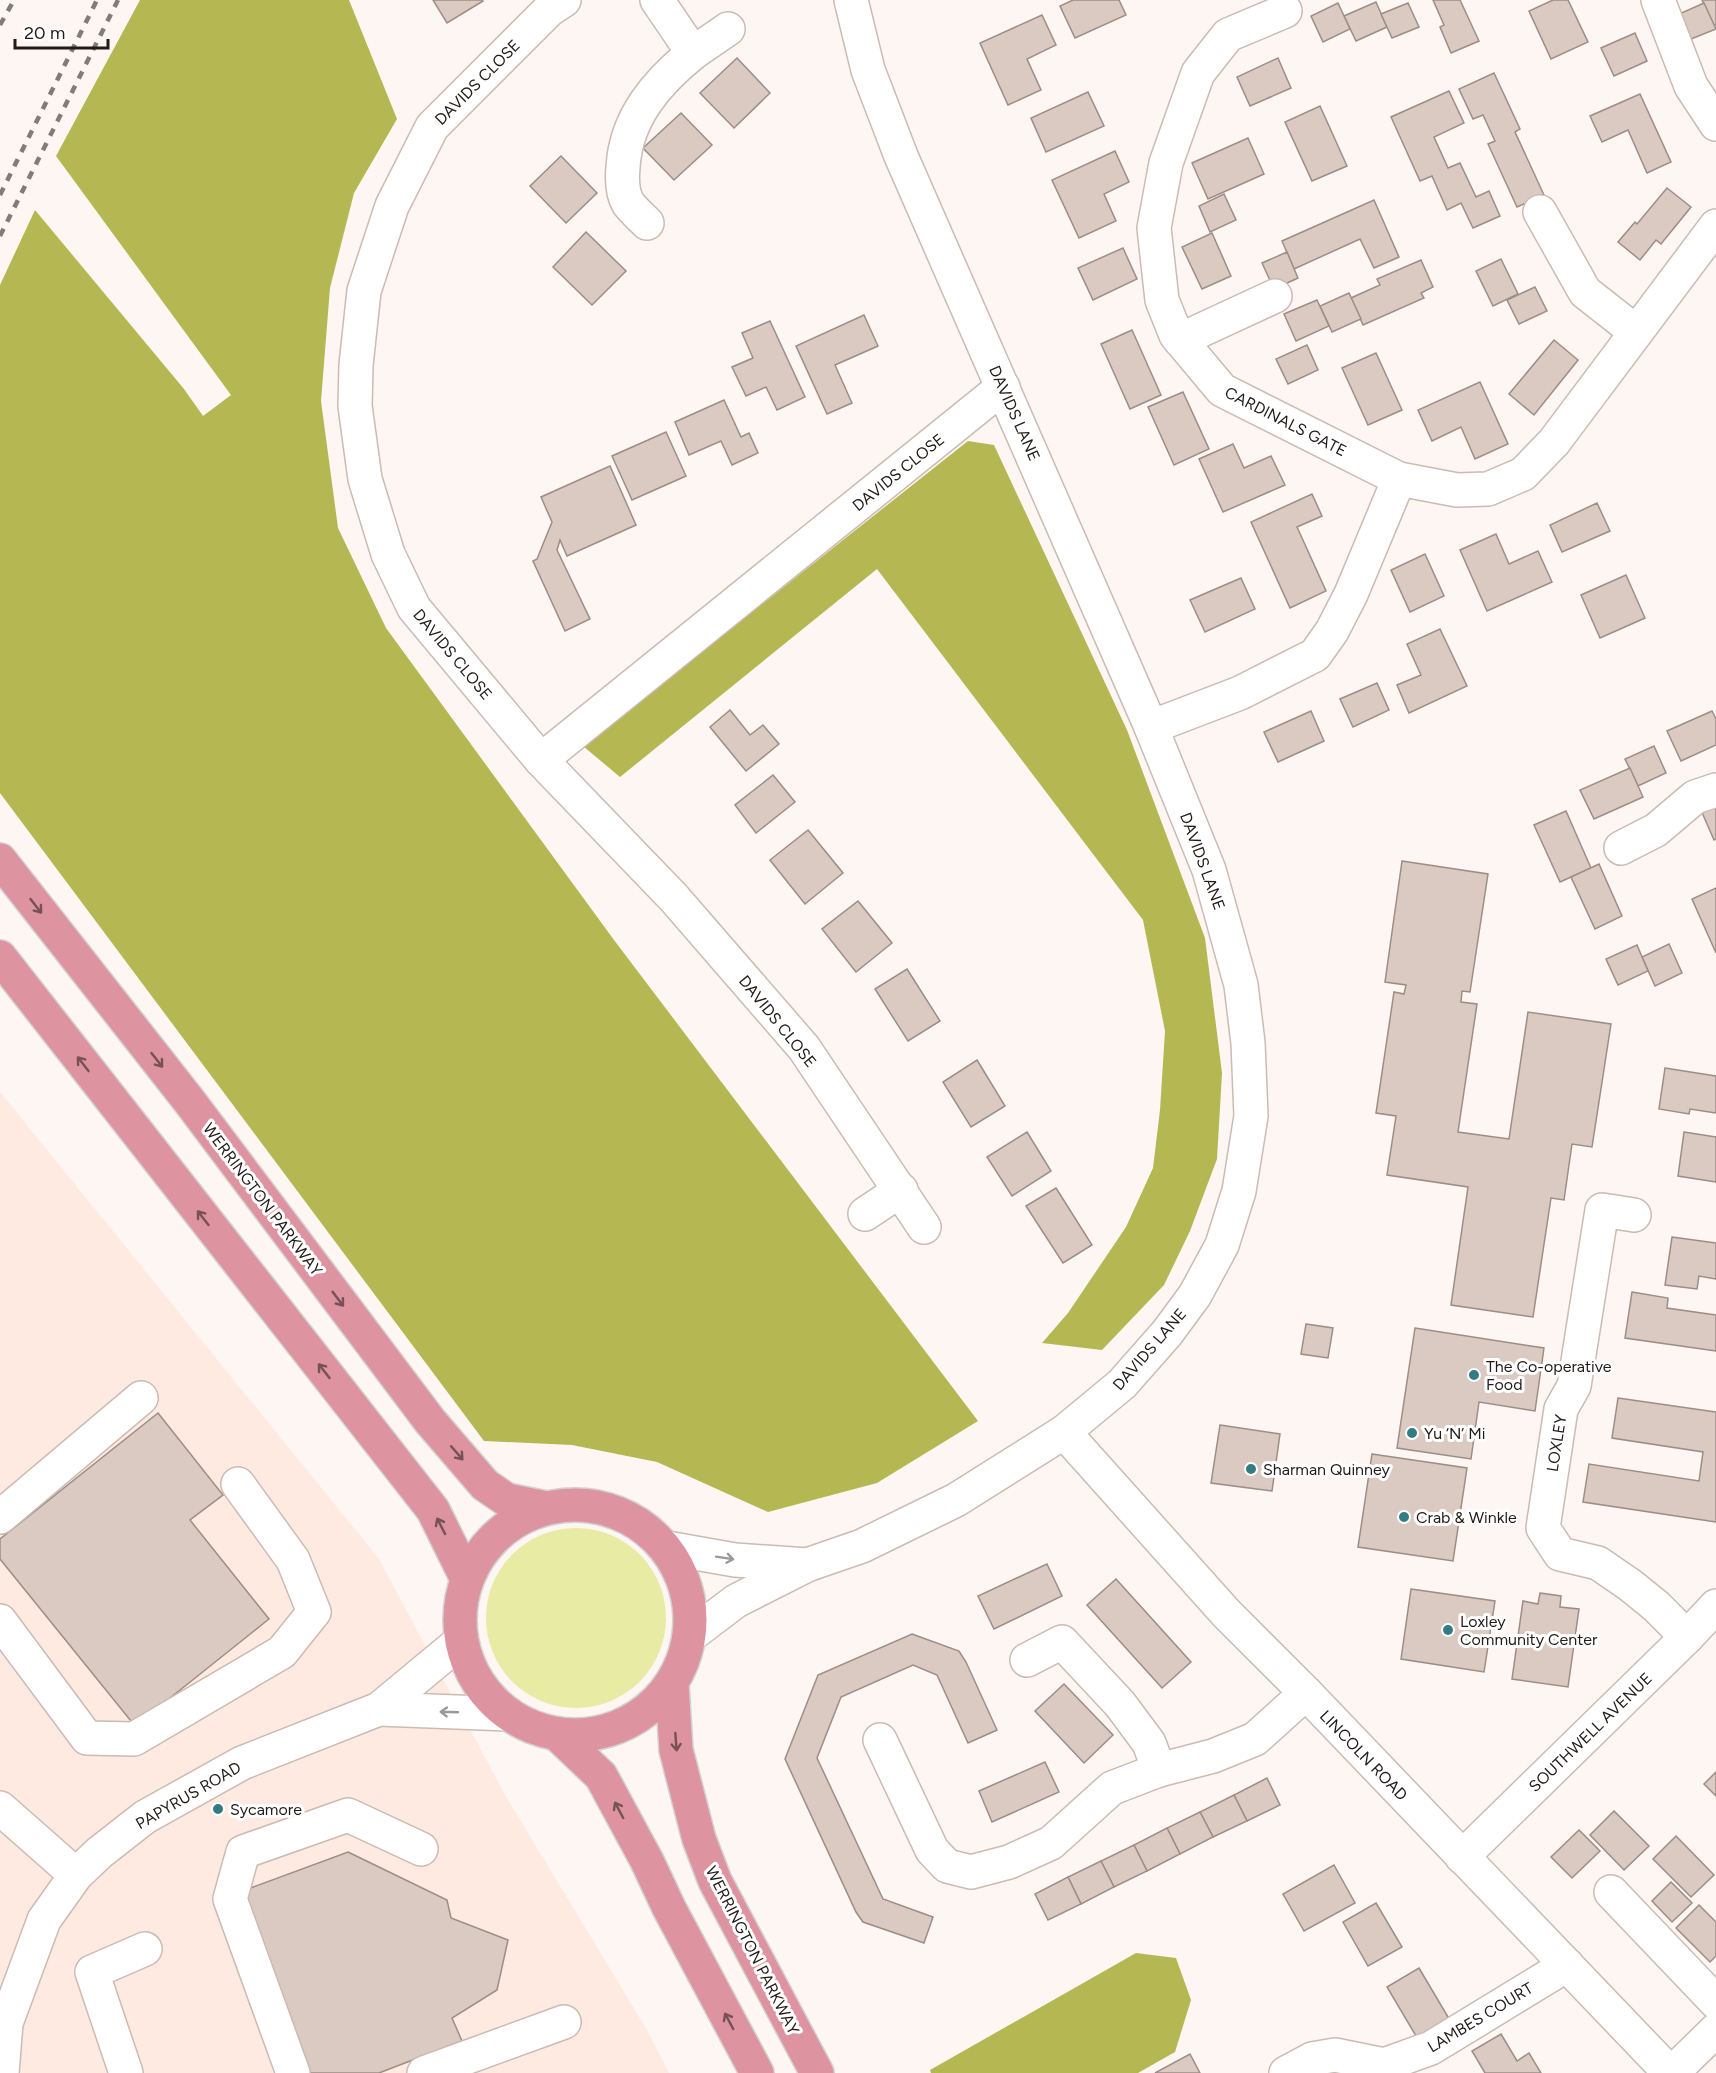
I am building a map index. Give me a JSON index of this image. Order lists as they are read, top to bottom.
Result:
{
  "streets": {
    "highway": ["WERRINGTON PARKWAY"],
    "street": [
      "DAVIDS CLOSE",
      "DAVIDS LANE",
      "CARDINALS GATE",
      "LOXLEY",
      "SOUTHWELL AVENUE",
      "LINCOLN ROAD",
      "PAPYRUS ROAD",
      "LAMBES COURT"
    ]
  },
  "crossings": [
    ["DAVIDS CLOSE", "DAVIDS LANE"],
    ["DAVIDS LANE", "LINCOLN ROAD"],
    ["LOXLEY", "SOUTHWELL AVENUE"],
    ["SOUTHWELL AVENUE", "LINCOLN ROAD"],
    ["LINCOLN ROAD", "LAMBES COURT"]
  ],
  "places": [
    "The Co-operative Food",
    "Yu ‘N’ Mi",
    "Sharman Quinney",
    "Crab & Winkle",
    "Loxley Community Center",
    "Sycamore"
  ],
  "scale_bar": "20 m"
}
